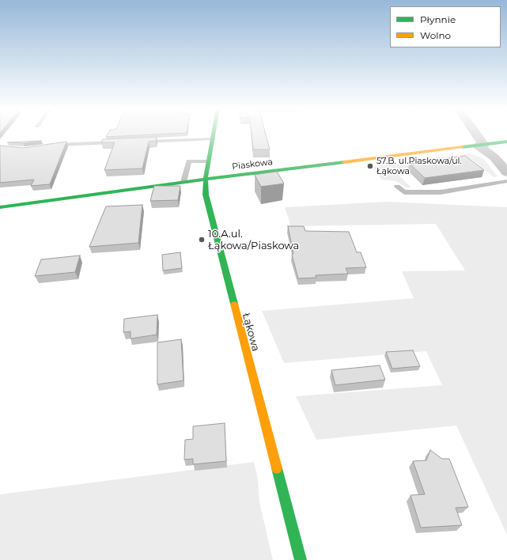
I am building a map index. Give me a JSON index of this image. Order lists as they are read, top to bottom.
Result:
{
  "streets": {
    "street": ["Piaskowa", "Łąkowa"]
  },
  "crossings": [
    ["Piaskowa", "Łąkowa"]
  ],
  "places": ["57.B. ul.Piaskowa/ul. Łąkowa", "10.A.ul. Łąkowa/Piaskowa"],
  "legend": ["Płynnie", "Wolno"]
}
